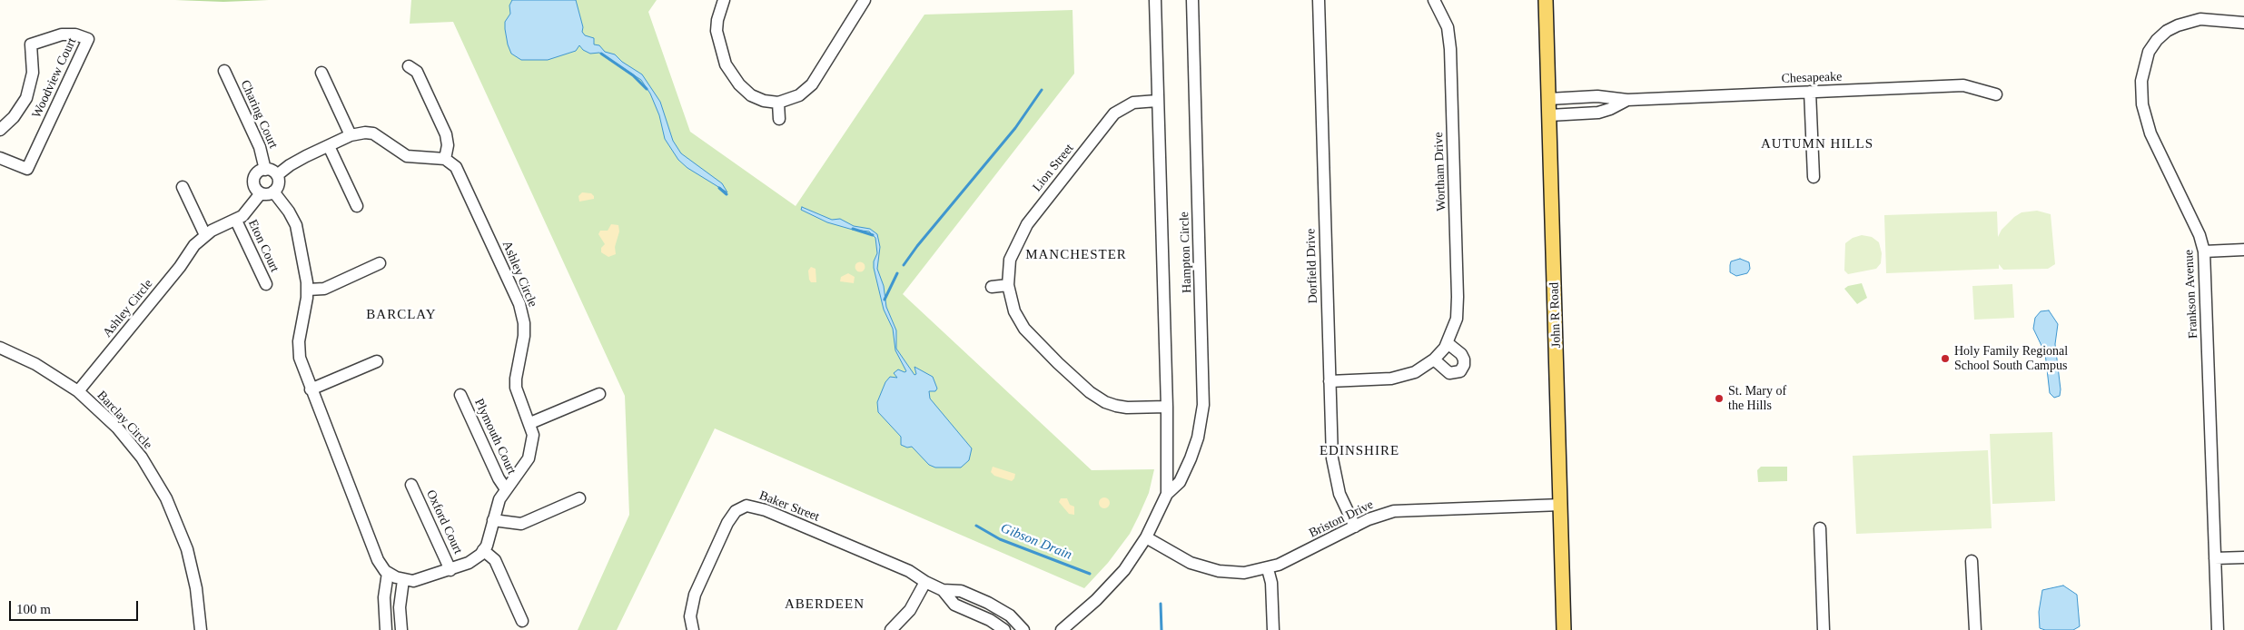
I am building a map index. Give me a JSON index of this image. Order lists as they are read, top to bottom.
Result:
{
  "streets": {
    "main road": ["John R Road"],
    "street": [
      "Woodview Court",
      "Chesapeake",
      "Charing Court",
      "Lion Street",
      "Wortham Drive",
      "Eton Court",
      "Hampton Circle",
      "Dorfield Drive",
      "Ashley Circle",
      "Frankson Avenue",
      "Barclay Circle",
      "Plymouth Court",
      "Baker Street",
      "Briston Drive",
      "Oxford Court"
    ]
  },
  "crossings": [
    ["Chesapeake", "John R Road"],
    ["Charing Court", "Ashley Circle"],
    ["Lion Street", "Hampton Circle"],
    ["Wortham Drive", "Dorfield Drive"],
    ["Eton Court", "Ashley Circle"],
    ["Hampton Circle", "Briston Drive"],
    ["Dorfield Drive", "Briston Drive"],
    ["Ashley Circle", "Barclay Circle"],
    ["Ashley Circle", "Plymouth Court"],
    ["John R Road", "Briston Drive"]
  ],
  "districts": [
    "AUTUMN HILLS",
    "MANCHESTER",
    "BARCLAY",
    "EDINSHIRE",
    "ABERDEEN"
  ],
  "water": ["Gibson Drain"],
  "places": ["Holy Family Regional School South Campus", "St. Mary of the Hills"],
  "scale_bar": "100 m"
}
